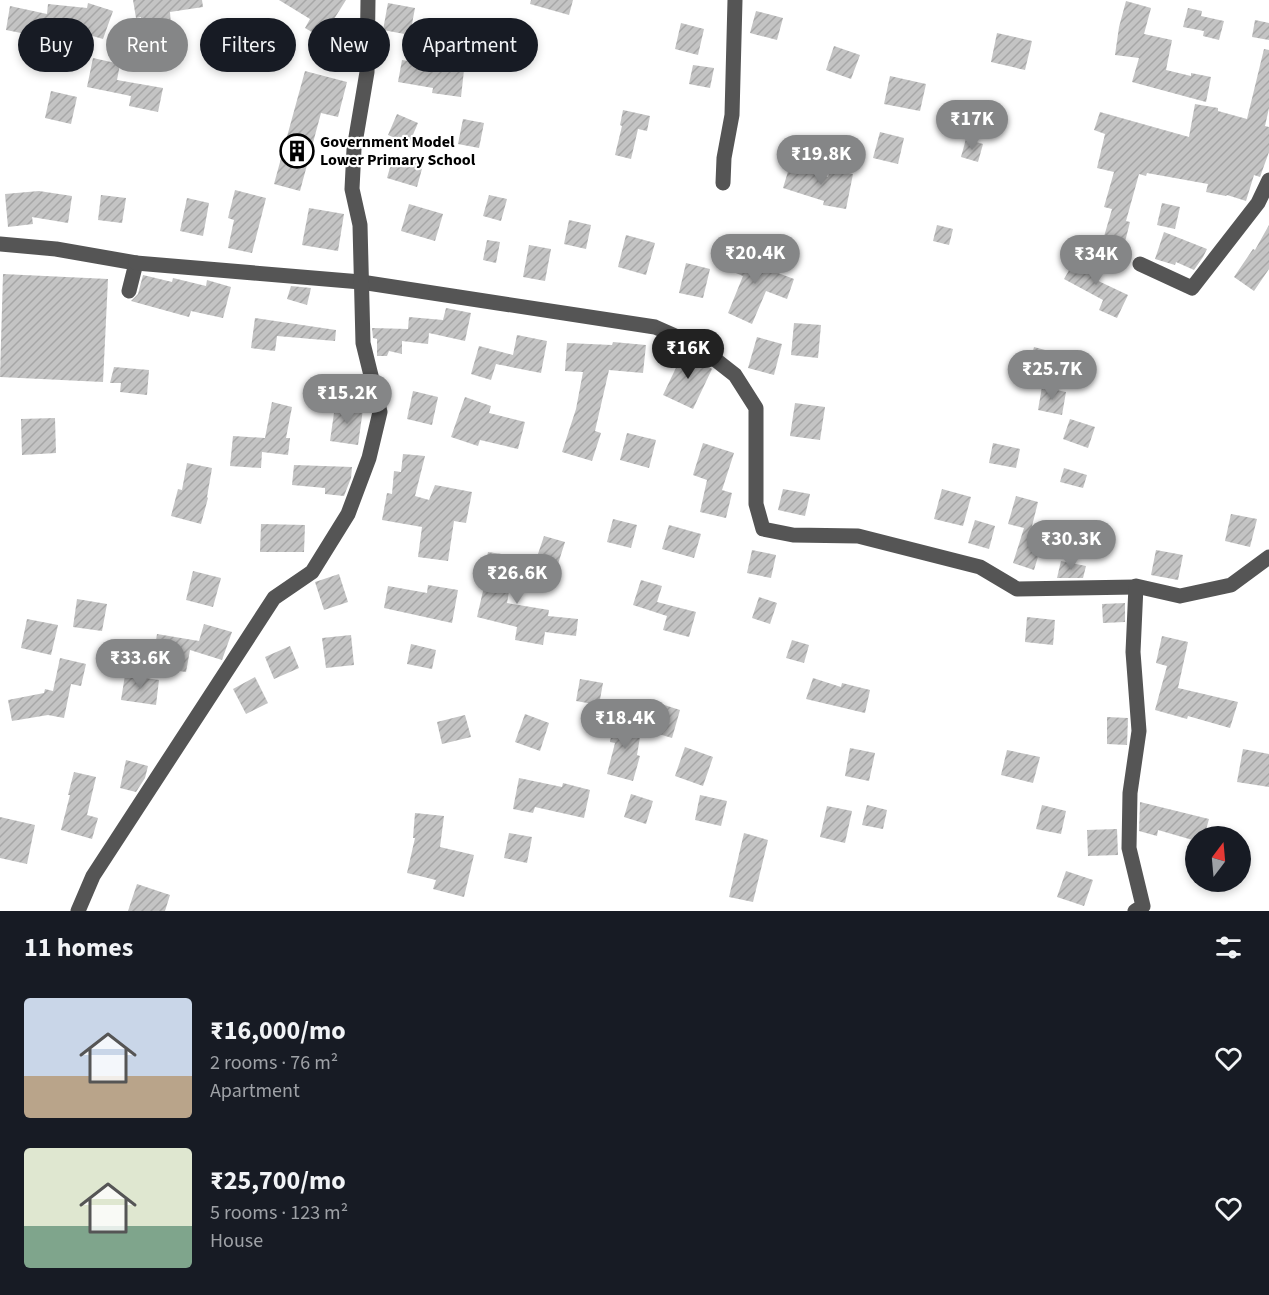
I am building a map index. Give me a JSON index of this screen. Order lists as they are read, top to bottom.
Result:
{
  "places": {
    "building": ["Government Model Lower Primary School"]
  },
  "north": "top",
  "page": {
    "chip": [
      "Buy",
      "Rent",
      "Filters",
      "New",
      "Apartment"
    ],
    "price": [
      "₹17K",
      "₹19.8K",
      "₹20.4K",
      "₹34K",
      "₹16K",
      "₹25.7K",
      "₹15.2K",
      "₹30.3K",
      "₹26.6K",
      "₹33.6K",
      "₹18.4K"
    ],
    "heading": "11 homes",
    "list": [
      {
        "name": "₹16,000/mo",
        "note": "2 rooms · 76 m² · Apartment"
      },
      {
        "name": "₹25,700/mo",
        "note": "5 rooms · 123 m² · House"
      }
    ]
  }
}
